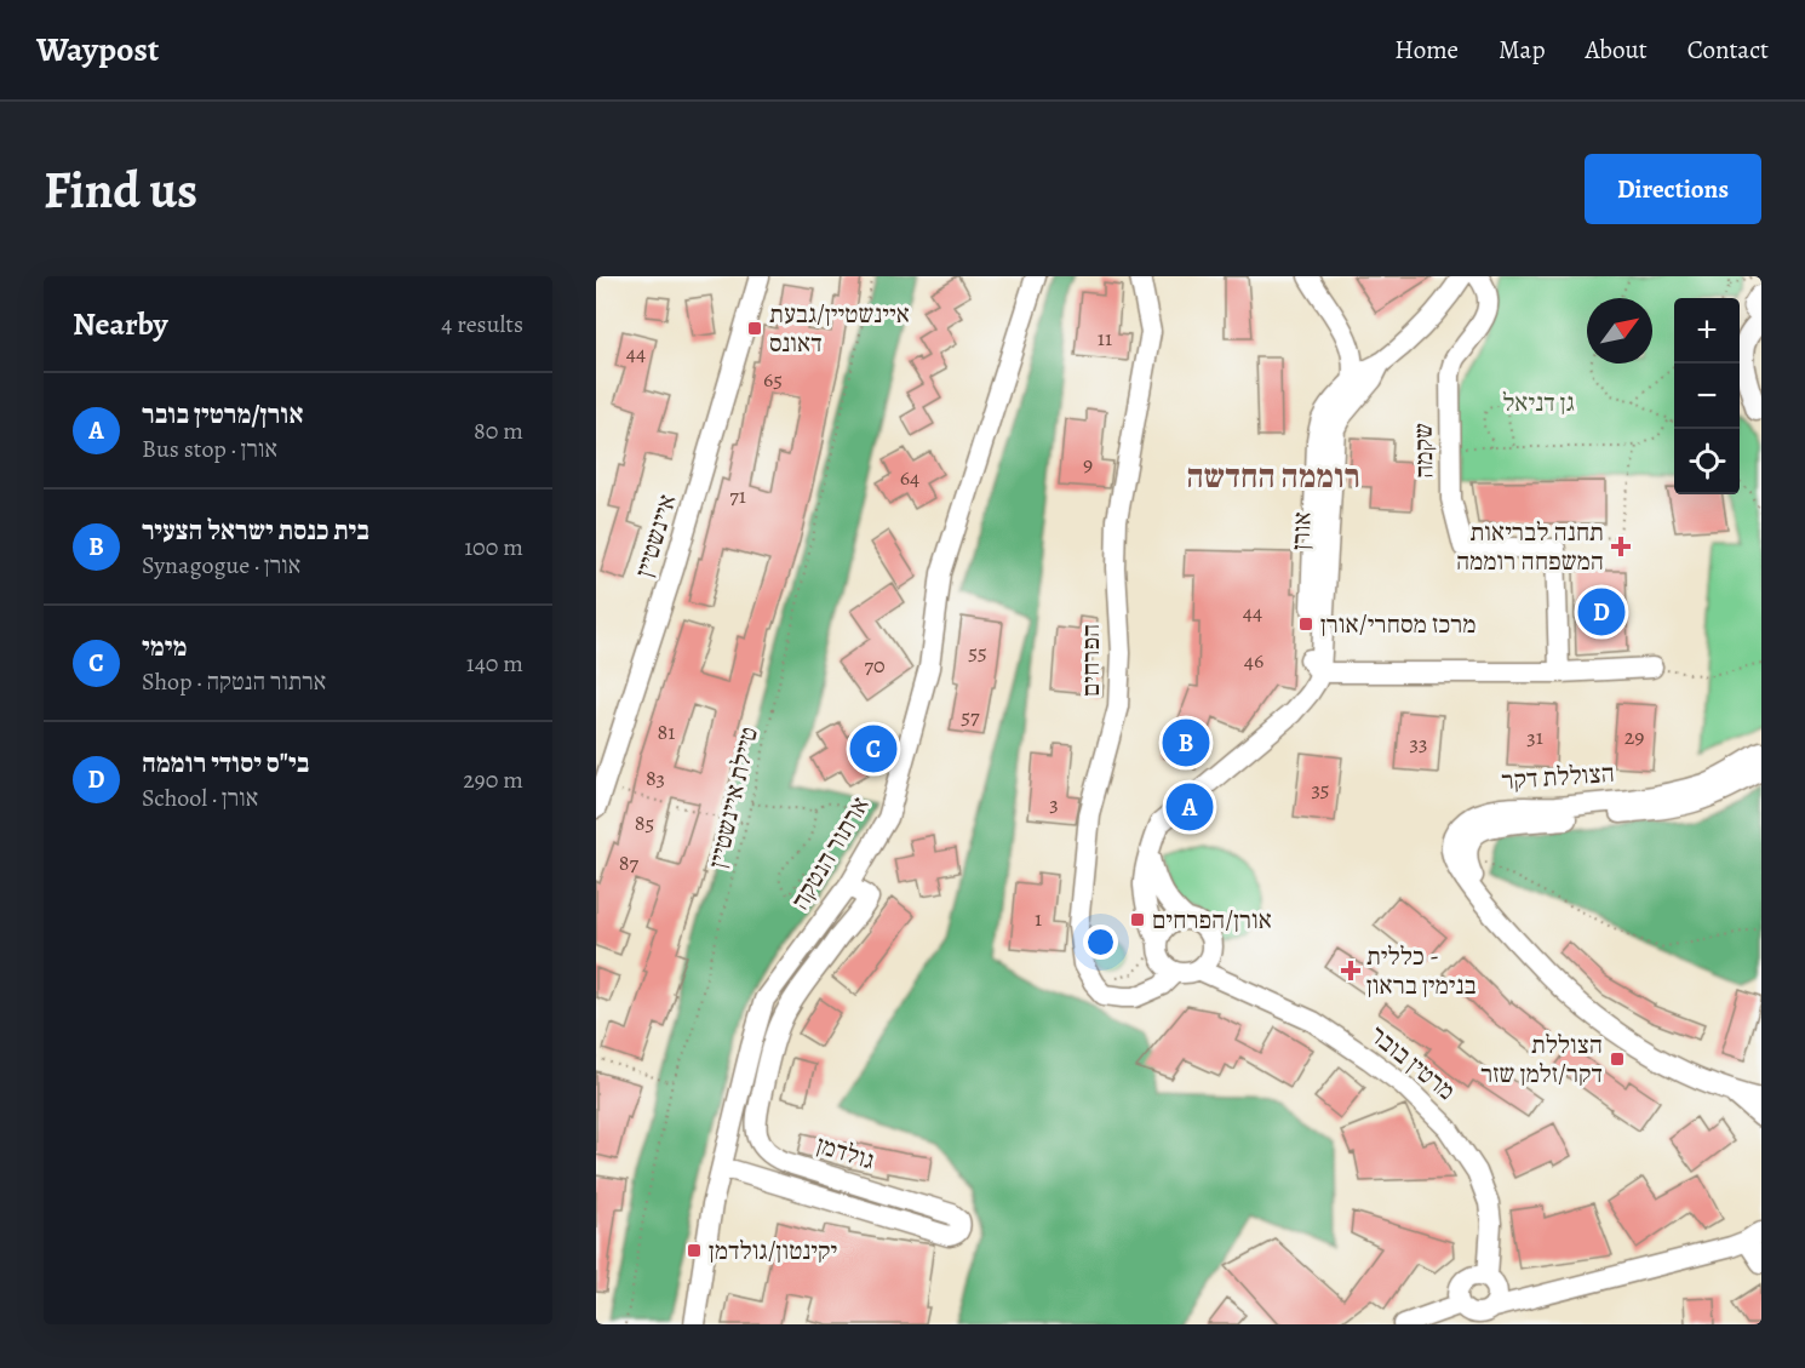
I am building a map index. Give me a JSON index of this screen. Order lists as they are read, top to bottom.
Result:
{
  "streets": {
    "street": [
      "שקמה",
      "אורן",
      "איינשטיין",
      "הפרחים",
      "הצוללת דקר",
      "ארתור הנטקה",
      "מרטין בובר",
      "גולדמן"
    ],
    "path": ["טיילת איינשטיין"]
  },
  "crossings": [
    ["אורן", "הפרחים"],
    ["אורן", "מרטין בובר"],
    ["הפרחים", "מרטין בובר"],
    ["ארתור הנטקה", "גולדמן"]
  ],
  "districts": ["רוממה החדשה"],
  "parks": ["גן דניאל"],
  "places": {
    "transit": [
      "איינשטיין/גבעת דאונס",
      "מרכז מסחרי/אורן",
      "אורן/הפרחים",
      "הצוללת דקר/זלמן שזר",
      "יקינטון/גולדמן"
    ],
    "health": ["תחנה לבריאות המשפחה רוממה", "כללית - בנימין בראון"]
  },
  "house_numbers": [
    "11",
    "44",
    "65",
    "9",
    "64",
    "71",
    "44",
    "55",
    "46",
    "70",
    "57",
    "81",
    "31",
    "29",
    "33",
    "83",
    "35",
    "3",
    "85",
    "87",
    "1"
  ],
  "north": "top right",
  "page": {
    "header": "Waypost",
    "nav": [
      "Home",
      "Map",
      "About",
      "Contact"
    ],
    "buttons": "Directions",
    "title": "Find us",
    "heading": ["Nearby", "4 results"],
    "map_buttons": ["+", "−"],
    "list": [
      {
        "mark": "A",
        "name": "אורן/מרטין בובר",
        "note": "Bus stop · אורן",
        "value": "80 m"
      },
      {
        "mark": "B",
        "name": "בית כנסת ישראל הצעיר",
        "note": "Synagogue · אורן",
        "value": "100 m"
      },
      {
        "mark": "C",
        "name": "מימי",
        "note": "Shop · ארתור הנטקה",
        "value": "140 m"
      },
      {
        "mark": "D",
        "name": "בי\"ס יסודי רוממה",
        "note": "School · אורן",
        "value": "290 m"
      }
    ],
    "pins": [
      "D",
      "B",
      "C",
      "A"
    ]
  }
}
